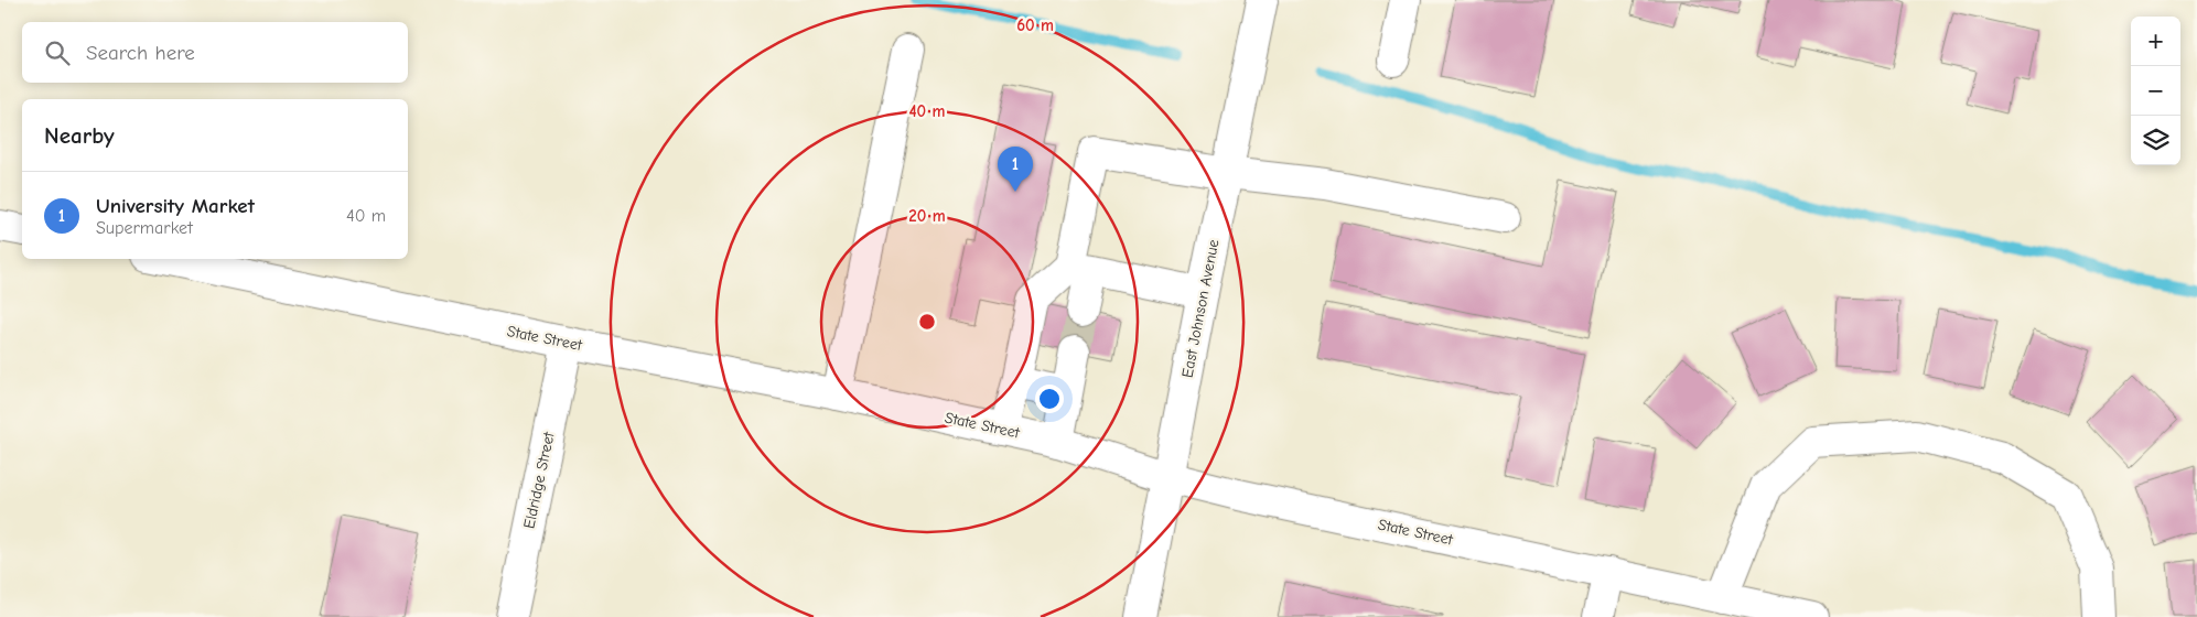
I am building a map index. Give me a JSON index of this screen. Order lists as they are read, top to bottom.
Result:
{
  "streets": {
    "street": ["East Johnson Avenue", "State Street", "Eldridge Street"]
  },
  "crossings": [
    ["East Johnson Avenue", "State Street"],
    ["State Street", "Eldridge Street"]
  ],
  "page": {
    "map_buttons": ["+", "−"],
    "search": "Search here",
    "heading": "Nearby",
    "pins": "1",
    "list": [
      {
        "mark": "1",
        "name": "University Market",
        "note": "Supermarket",
        "value": "40 m"
      }
    ]
  },
  "rings": ["60 m", "40 m", "20 m"]
}
